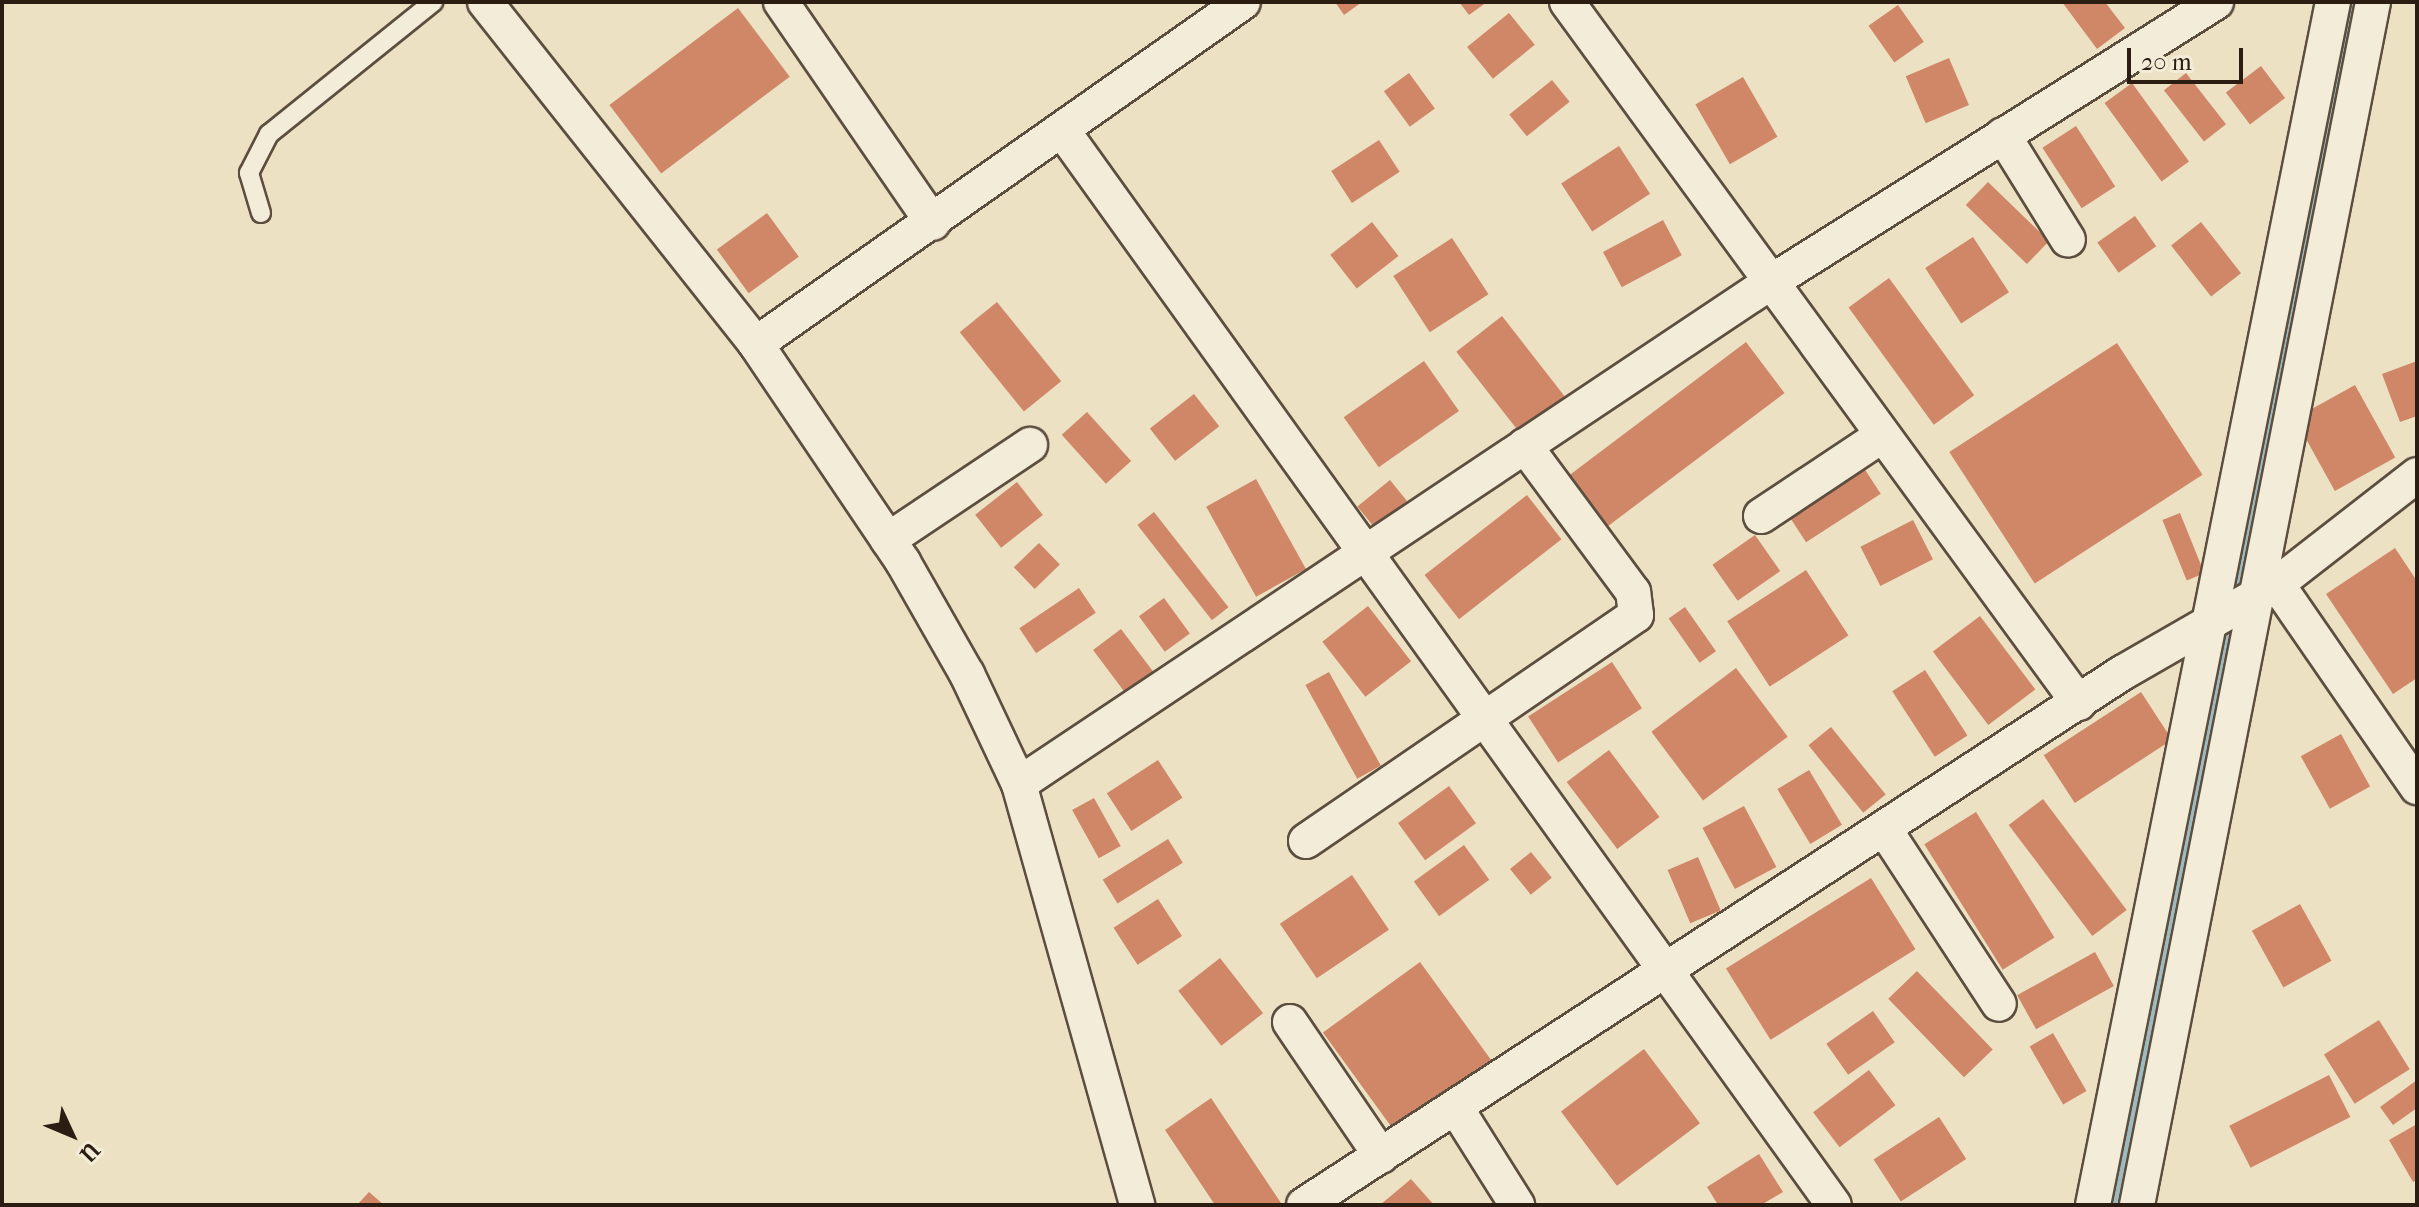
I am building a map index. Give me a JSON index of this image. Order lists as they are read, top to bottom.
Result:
{
  "scale_bar": "20 m",
  "north": "bottom right"
}
